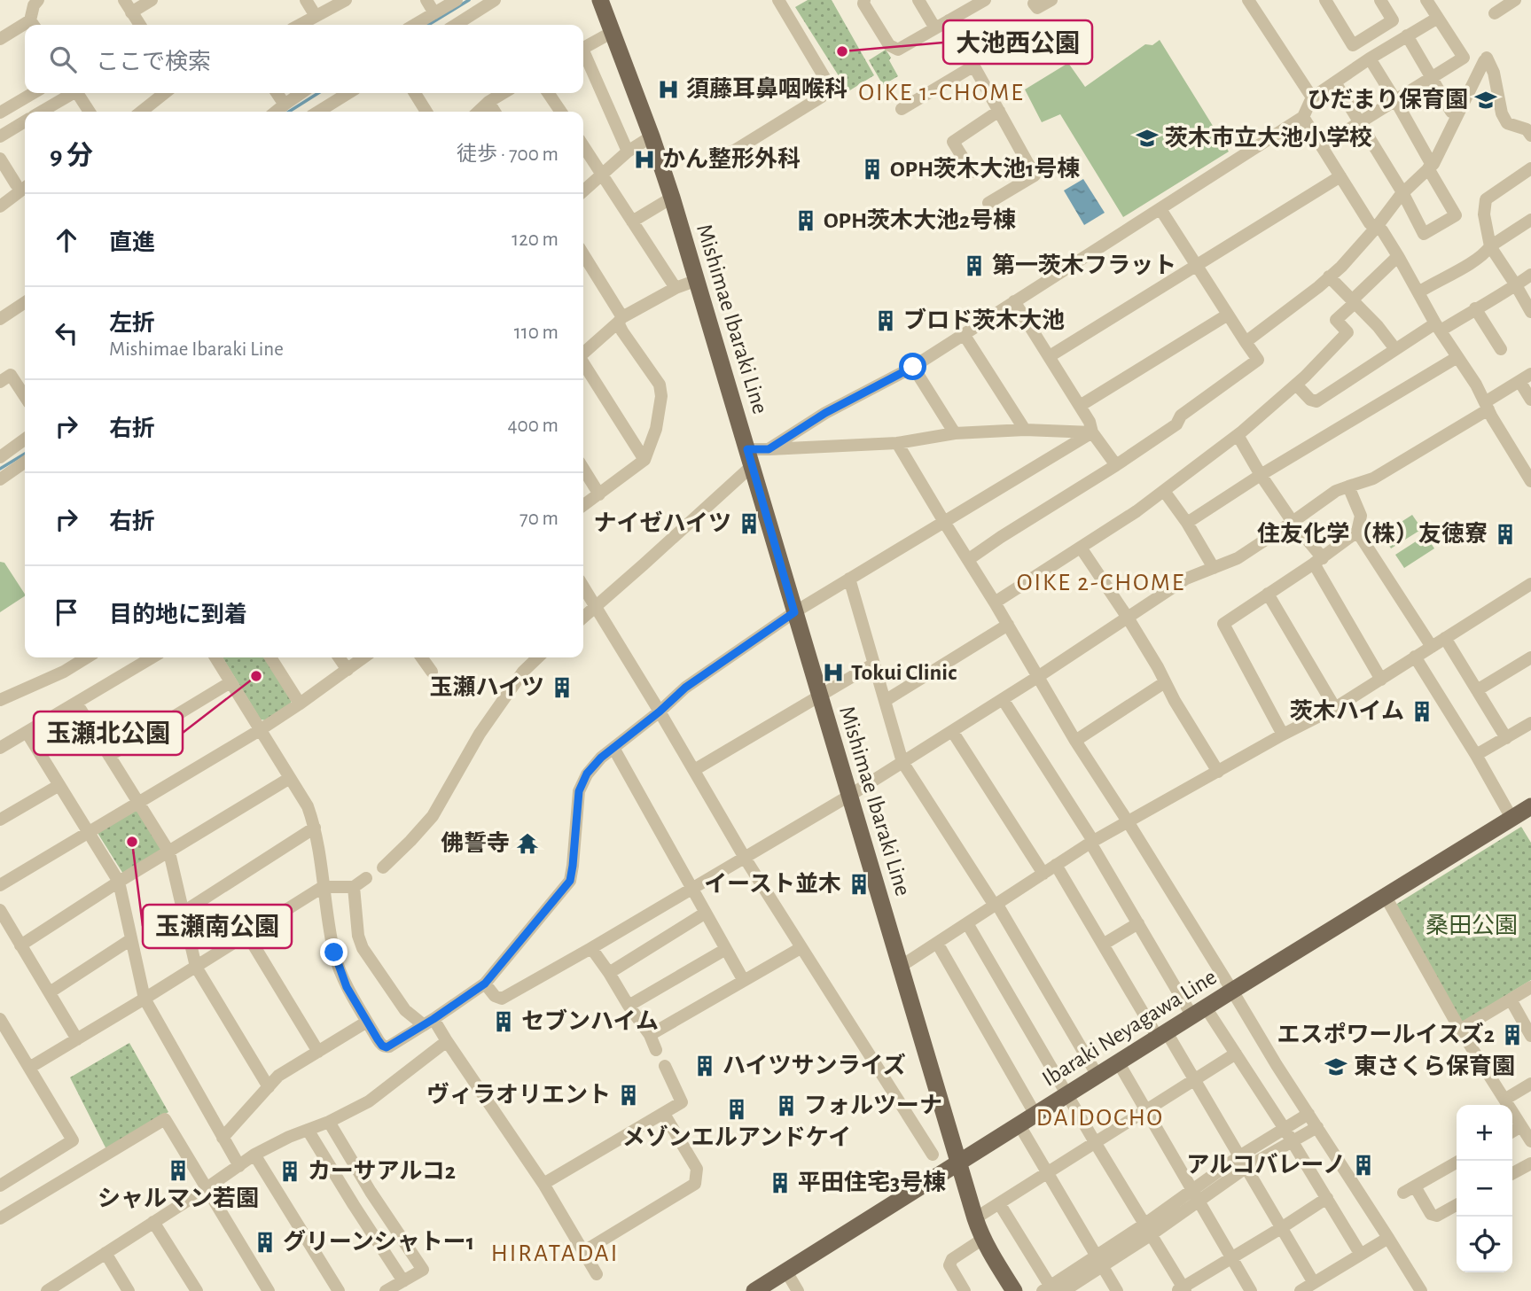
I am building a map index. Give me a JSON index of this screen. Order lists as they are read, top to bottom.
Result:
{
  "streets": {
    "main road": ["Mishimae Ibaraki Line", "Ibaraki Neyagawa Line"]
  },
  "crossings": [
    ["Mishimae Ibaraki Line", "Ibaraki Neyagawa Line"]
  ],
  "districts": [
    "OIKE 1-CHOME",
    "OIKE 2-CHOME",
    "DAIDOCHO",
    "HIRATADAI"
  ],
  "parks": ["桑田公園"],
  "places": {
    "other": ["大池西公園", "玉瀬北公園", "玉瀬南公園"],
    "hospital": ["須藤耳鼻咽喉科", "かん整形外科", "Tokui Clinic"],
    "school or university": ["ひだまり保育園", "茨木市立大池小学校", "東さくら保育園"],
    "building": [
      "OPH茨木大池1号棟",
      "OPH茨木大池2号棟",
      "第一茨木フラット",
      "ブロド茨木大池",
      "ナイゼハイツ",
      "住友化学（株）友徳寮",
      "玉瀬ハイツ",
      "茨木ハイム",
      "イースト並木",
      "セブンハイム",
      "エスポワールイスズ2",
      "ハイツサンライズ",
      "ヴィラオリエント",
      "フォルツーナ",
      "メゾンエルアンドケイ",
      "アルコバレーノ",
      "シャルマン若園",
      "カーサアルコ2",
      "平田住宅3号棟",
      "グリーンシャトー1"
    ],
    "temple": ["佛誓寺"]
  },
  "page": {
    "search": "ここで検索",
    "heading": ["9 分", "徒歩 · 700 m"],
    "list": [
      ["直進", "120 m"],
      ["左折", "Mishimae Ibaraki Line", "110 m"],
      ["右折", "400 m"],
      ["右折", "70 m"],
      "目的地に到着"
    ],
    "map_buttons": ["+", "−"]
  }
}
